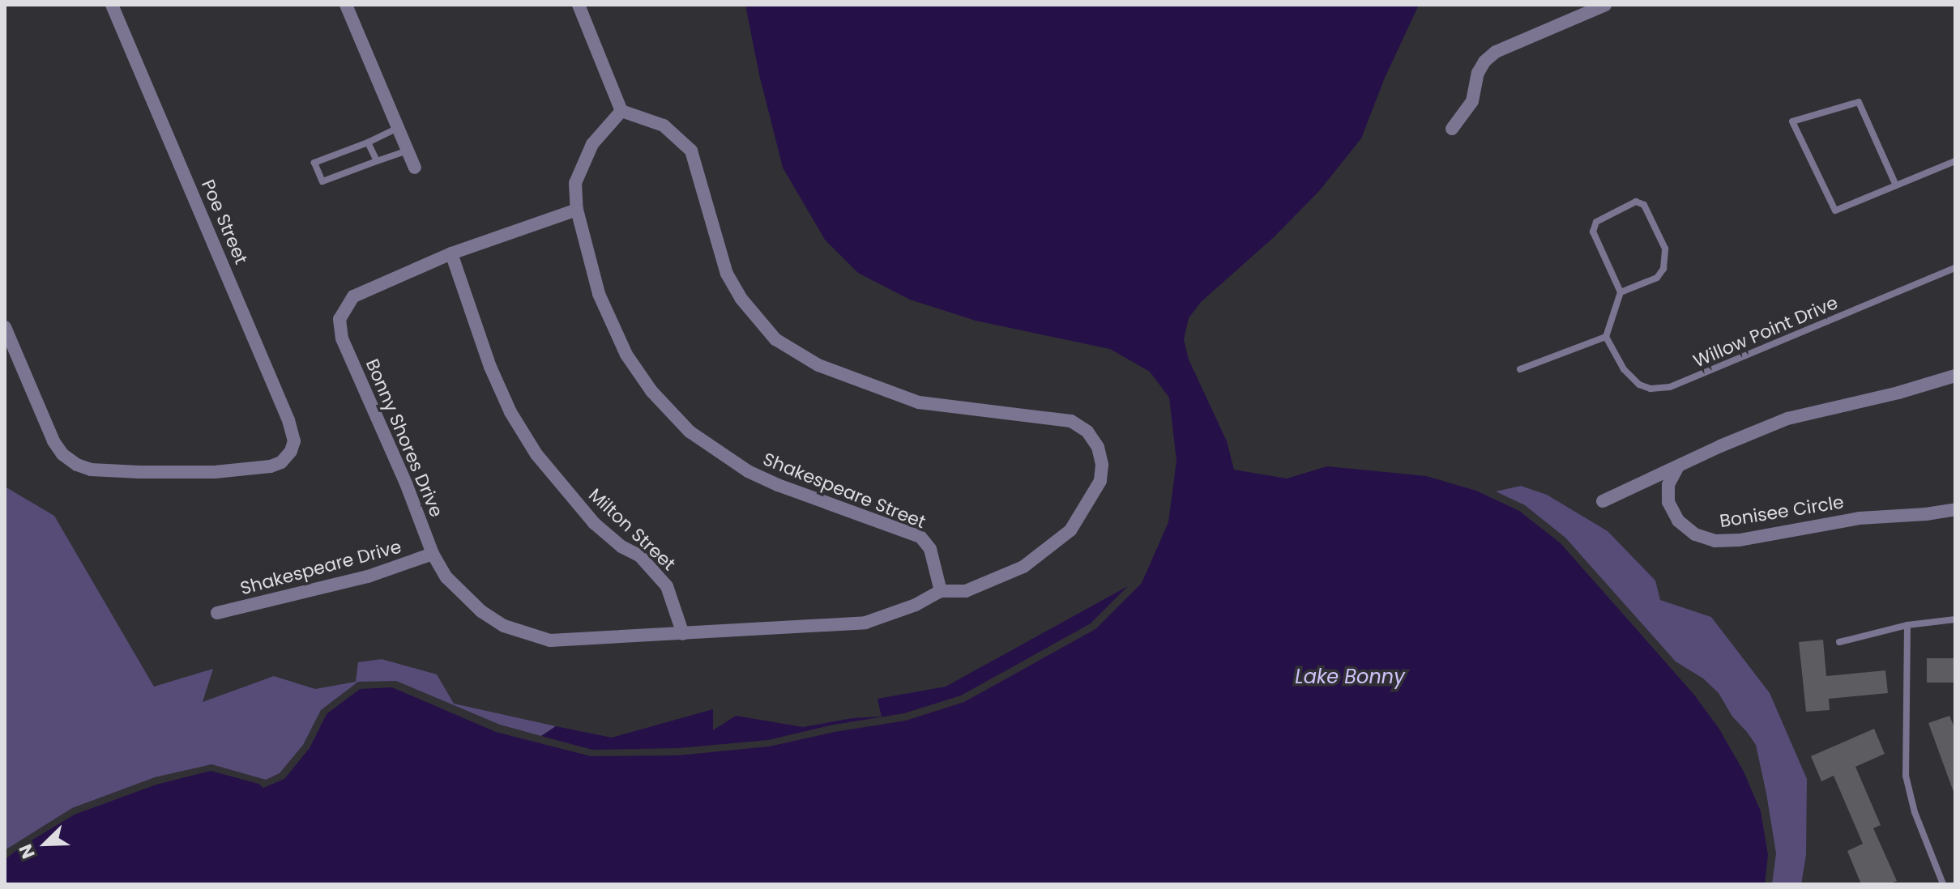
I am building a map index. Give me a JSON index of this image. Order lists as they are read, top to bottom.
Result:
{
  "streets": {
    "street": [
      "Poe Street",
      "Bonny Shores Drive",
      "Shakespeare Street",
      "Bonisee Circle",
      "Milton Street",
      "Shakespeare Drive"
    ],
    "lane": ["Willow Point Drive"]
  },
  "crossings": [
    ["Bonny Shores Drive", "Shakespeare Street"],
    ["Bonny Shores Drive", "Milton Street"],
    ["Bonny Shores Drive", "Shakespeare Drive"]
  ],
  "water": ["Lake Bonny"],
  "north": "bottom left"
}
